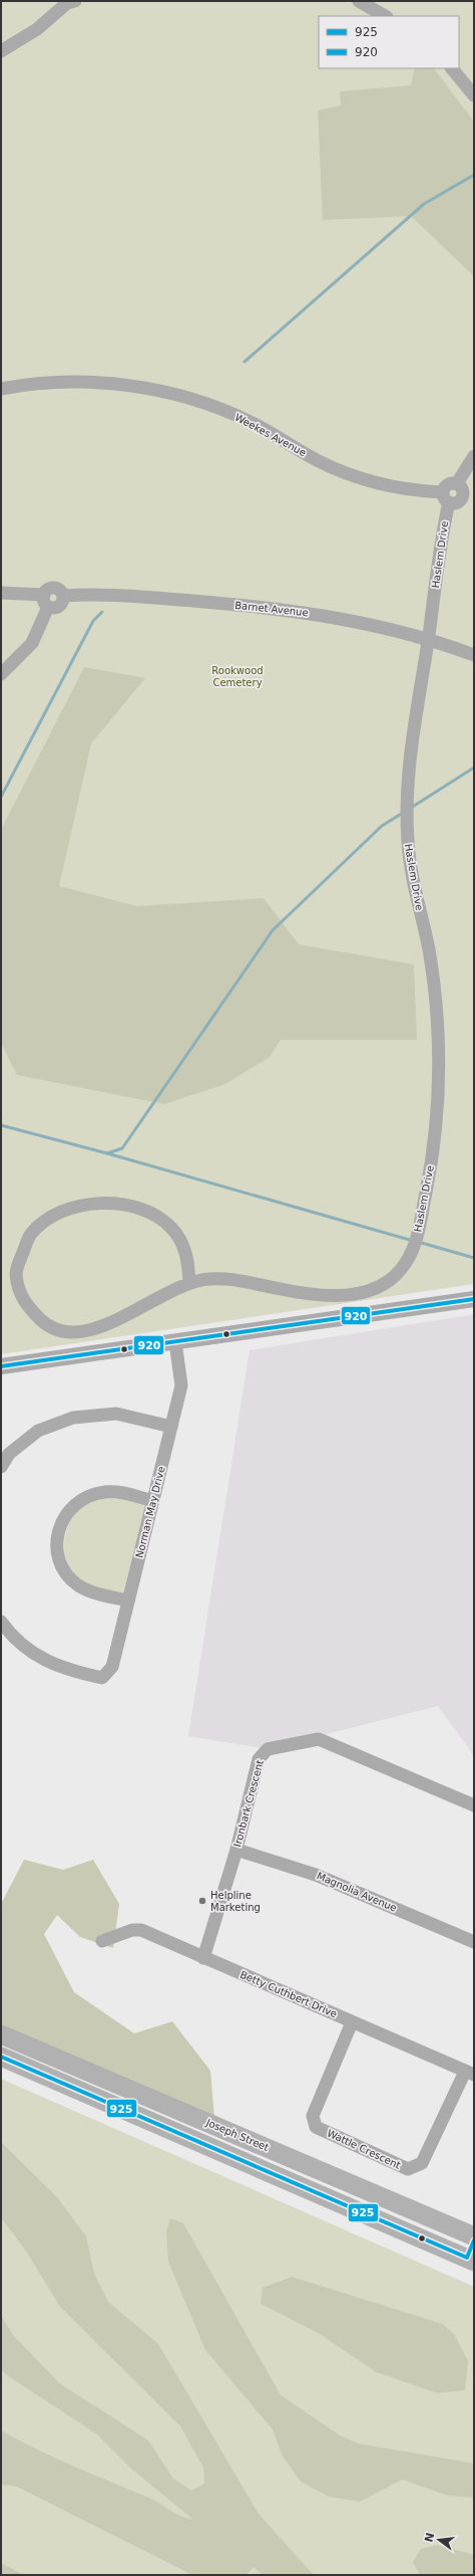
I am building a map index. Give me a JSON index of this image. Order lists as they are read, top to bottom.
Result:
{
  "streets": {
    "highway": ["Joseph Street"],
    "street": [
      "Weekes Avenue",
      "Haslem Drive",
      "Barnet Avenue",
      "Norman May Drive",
      "Ironbark Crescent",
      "Magnolia Avenue",
      "Betty Cuthbert Drive",
      "Wattle Crescent"
    ]
  },
  "crossings": [
    ["Weekes Avenue", "Haslem Drive"],
    ["Haslem Drive", "Barnet Avenue"],
    ["Ironbark Crescent", "Magnolia Avenue"],
    ["Ironbark Crescent", "Betty Cuthbert Drive"],
    ["Betty Cuthbert Drive", "Wattle Crescent"]
  ],
  "parks": ["Rookwood Cemetery"],
  "places": ["Helpline Marketing"],
  "lines": ["transit line 920", "transit line 925"],
  "legend": ["925", "920"],
  "north": "left"
}
